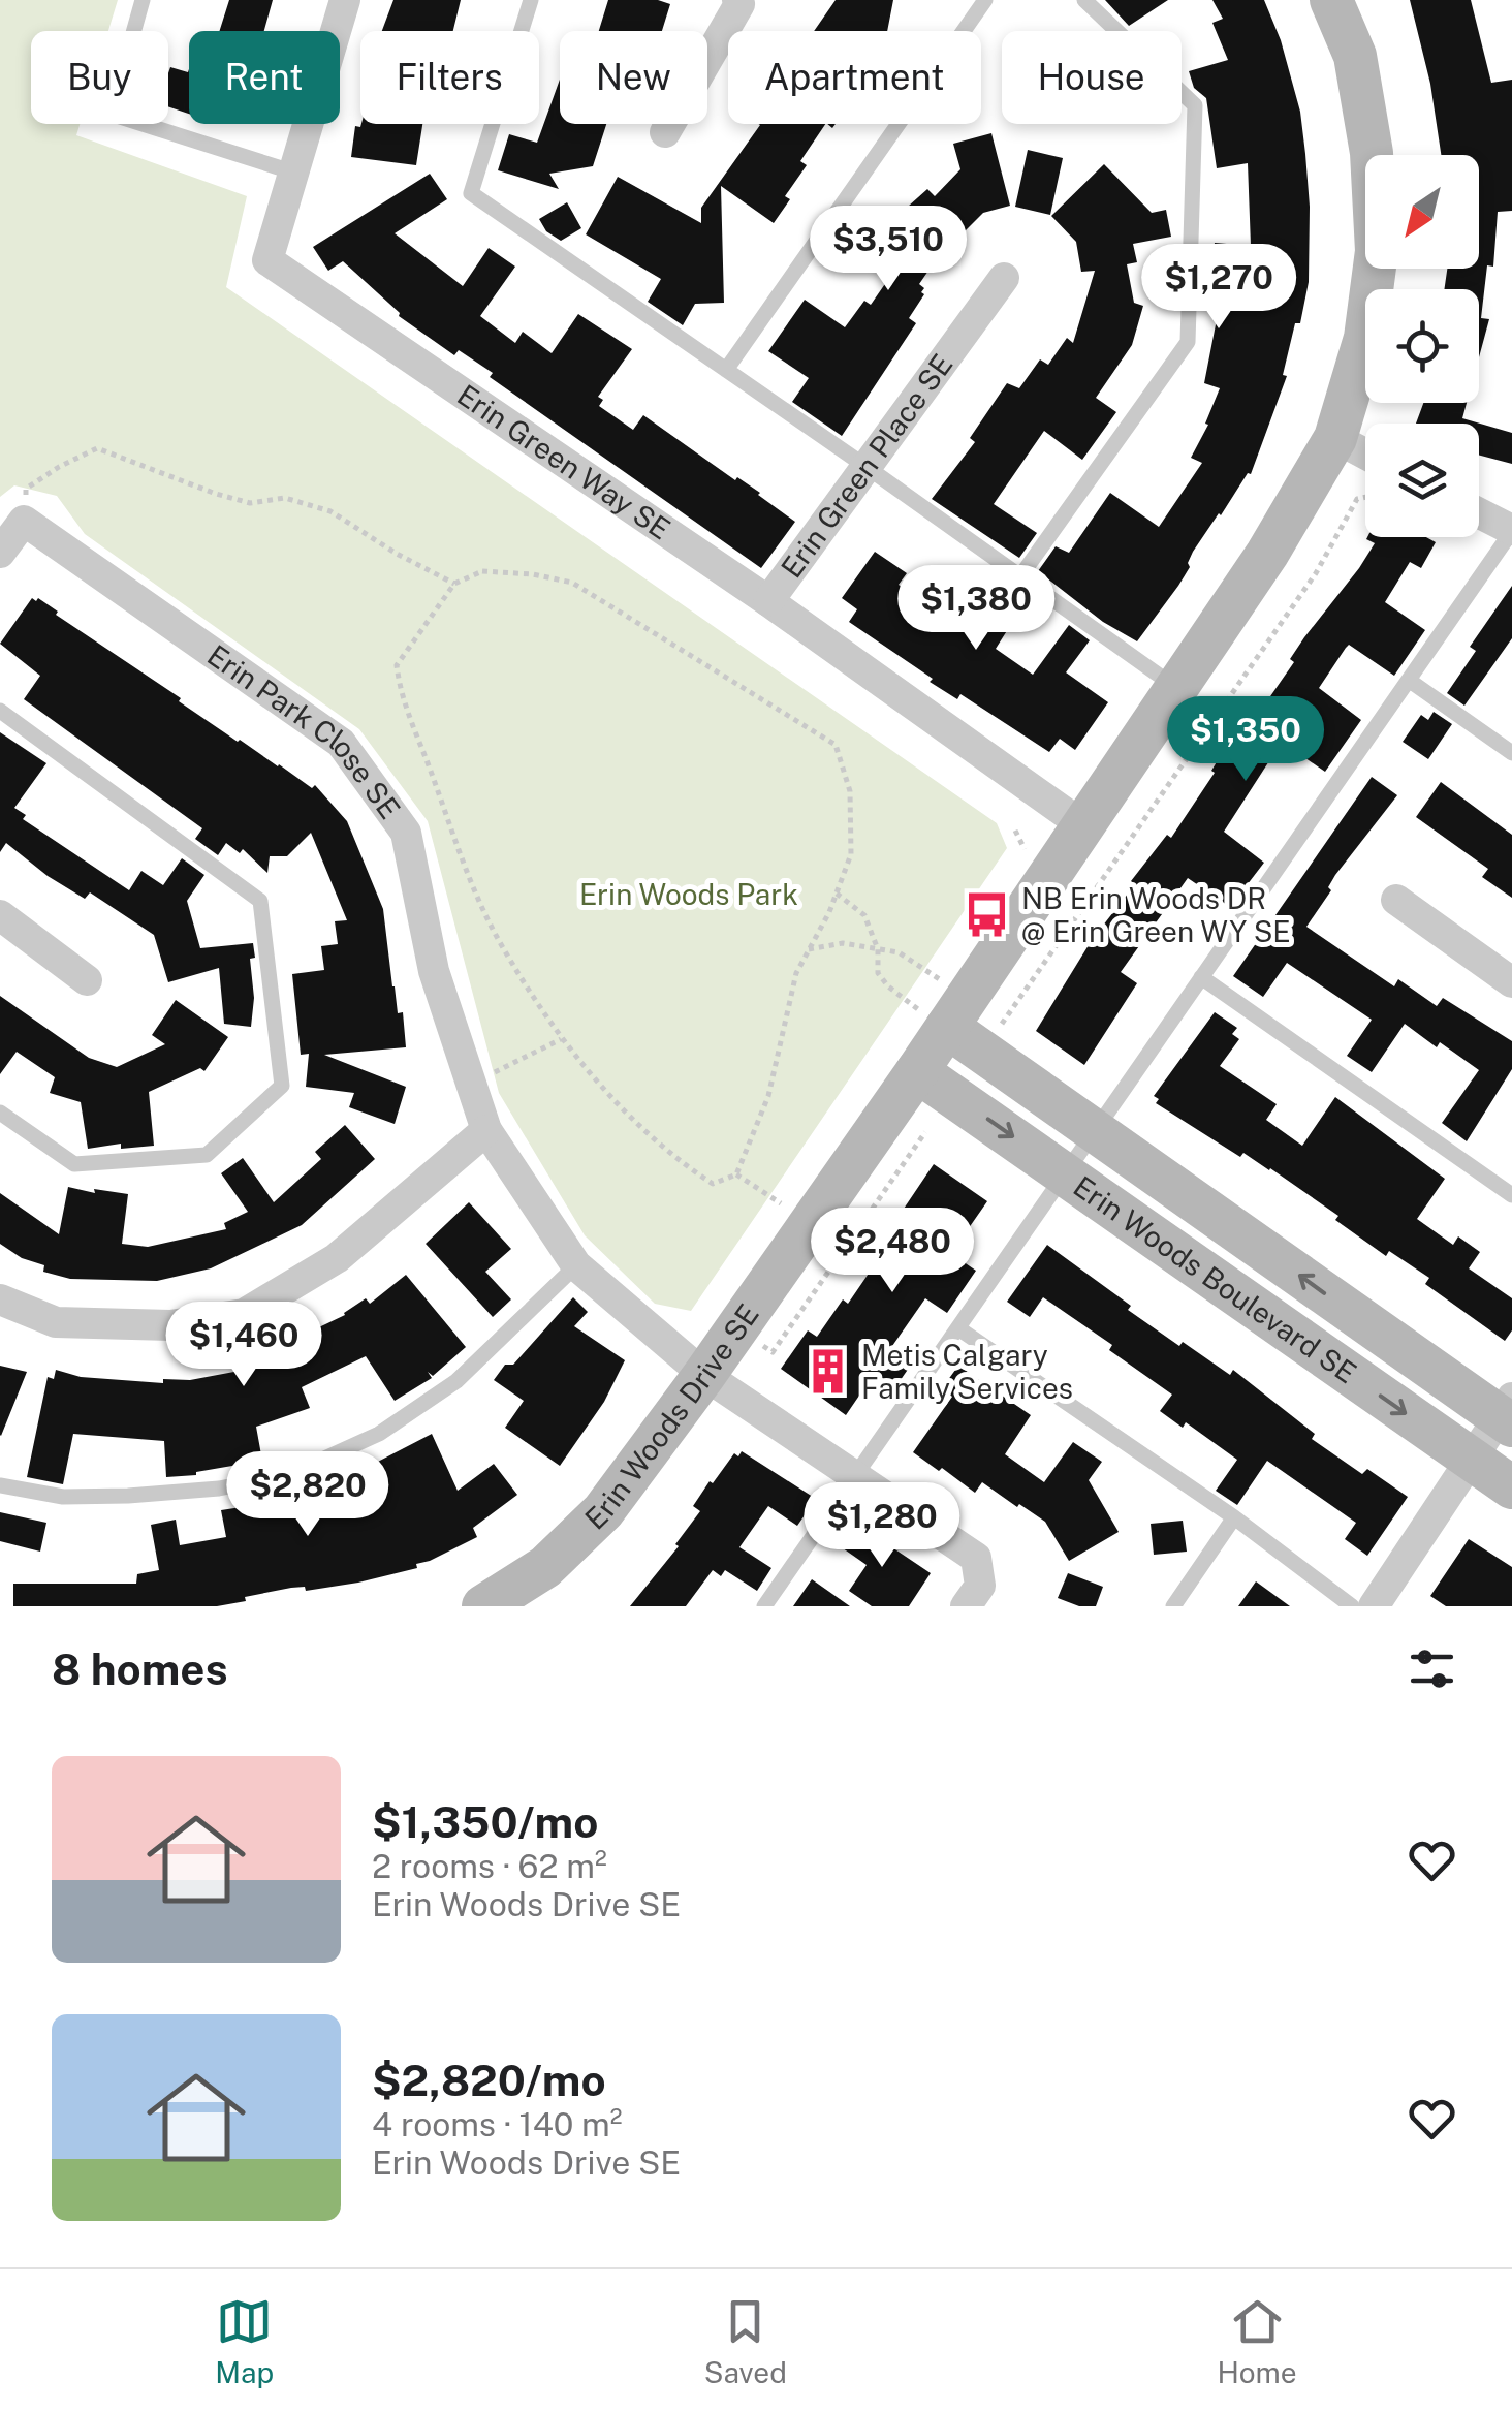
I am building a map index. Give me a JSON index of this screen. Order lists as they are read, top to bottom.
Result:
{
  "streets": {
    "street": [
      "Erin Green Way SE",
      "Erin Green Place SE",
      "Erin Park Close SE",
      "Erin Woods Boulevard SE",
      "Erin Woods Drive SE"
    ]
  },
  "crossings": [
    ["Erin Green Way SE", "Erin Green Place SE"],
    ["Erin Green Way SE", "Erin Woods Drive SE"],
    ["Erin Park Close SE", "Erin Woods Drive SE"],
    ["Erin Woods Boulevard SE", "Erin Woods Drive SE"]
  ],
  "parks": ["Erin Woods Park"],
  "places": {
    "bus stop": ["NB Erin Woods DR @ Erin Green WY SE"],
    "building": ["Metis Calgary Family Services"]
  },
  "north": "bottom left",
  "page": {
    "chip": [
      "Buy",
      "Rent",
      "Filters",
      "New",
      "Apartment",
      "House"
    ],
    "price": [
      "$3,510",
      "$1,270",
      "$1,380",
      "$1,350",
      "$2,480",
      "$1,460",
      "$2,820",
      "$1,280"
    ],
    "heading": "8 homes",
    "list": [
      {
        "name": "$1,350/mo",
        "note": "2 rooms · 62 m² · Erin Woods Drive SE"
      },
      {
        "name": "$2,820/mo",
        "note": "4 rooms · 140 m² · Erin Woods Drive SE"
      }
    ],
    "tabs": ["Map", "Saved", "Home"]
  }
}
